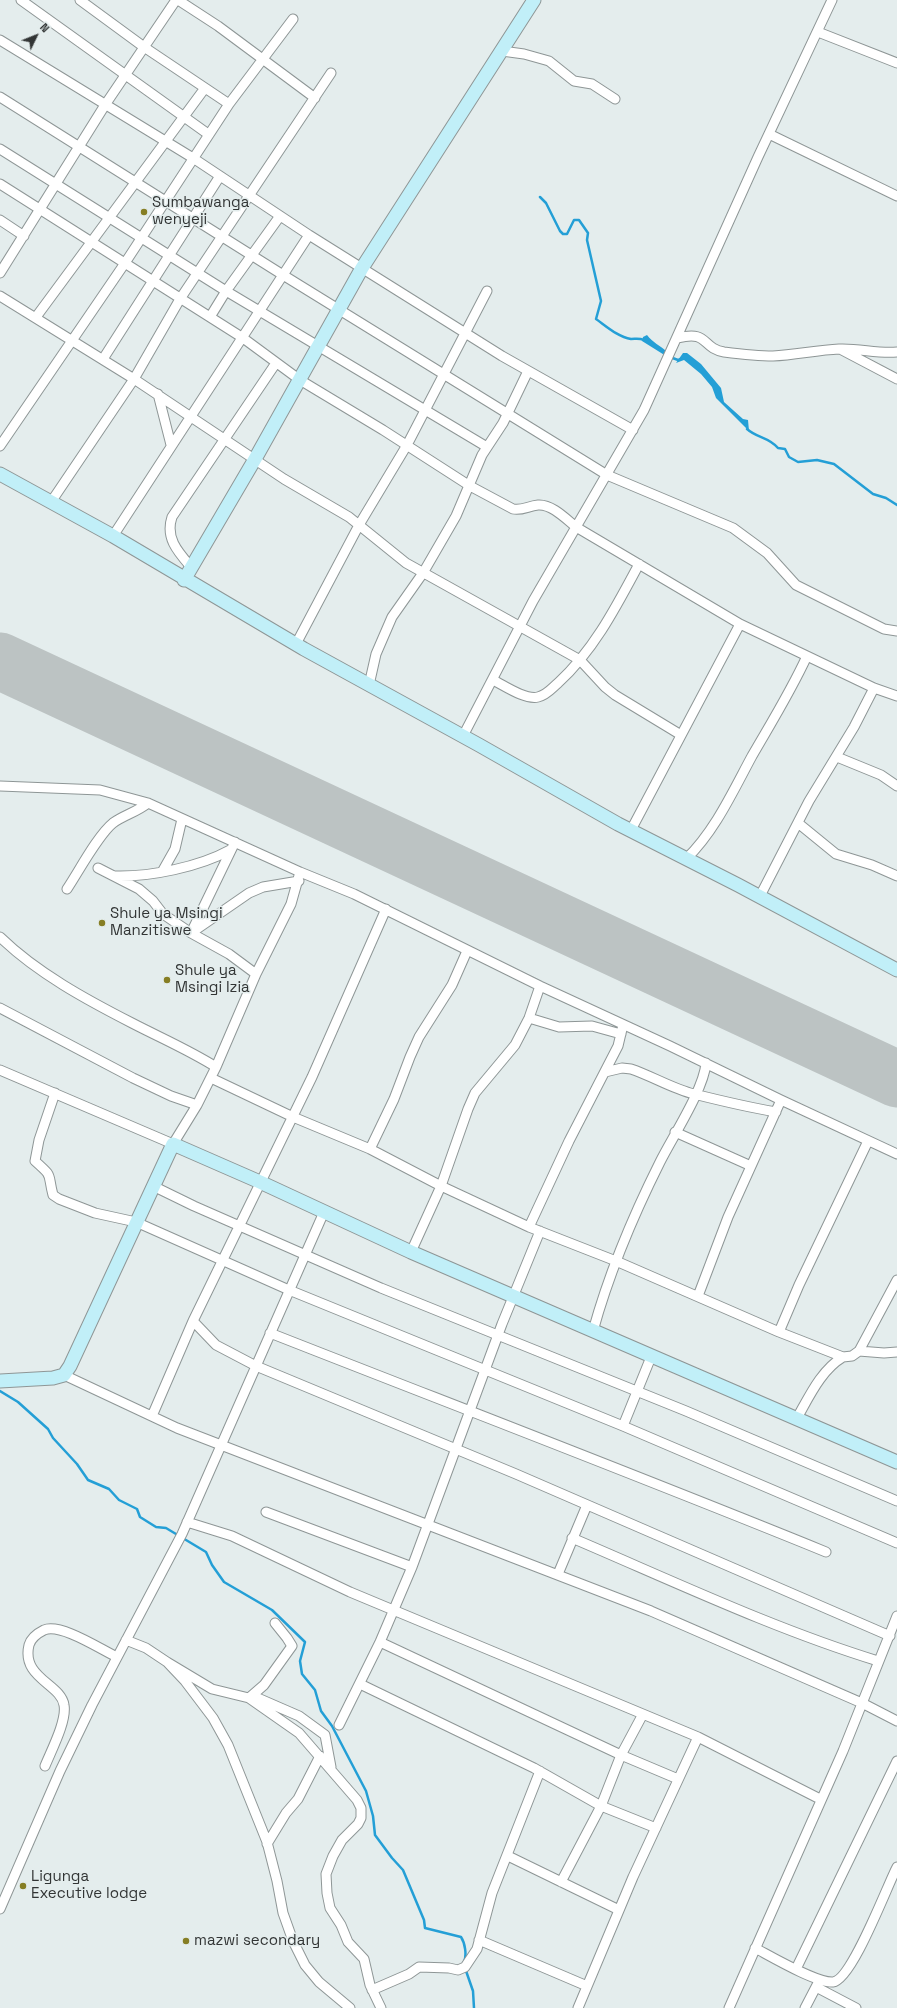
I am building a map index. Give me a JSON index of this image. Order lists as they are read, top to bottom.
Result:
{
  "places": [
    "Sumbawanga wenyeji",
    "Shule ya Msingi Manzitiswe",
    "Shule ya Msingi Izia",
    "Ligunga Executive lodge",
    "mazwi secondary"
  ],
  "north": "top right"
}
